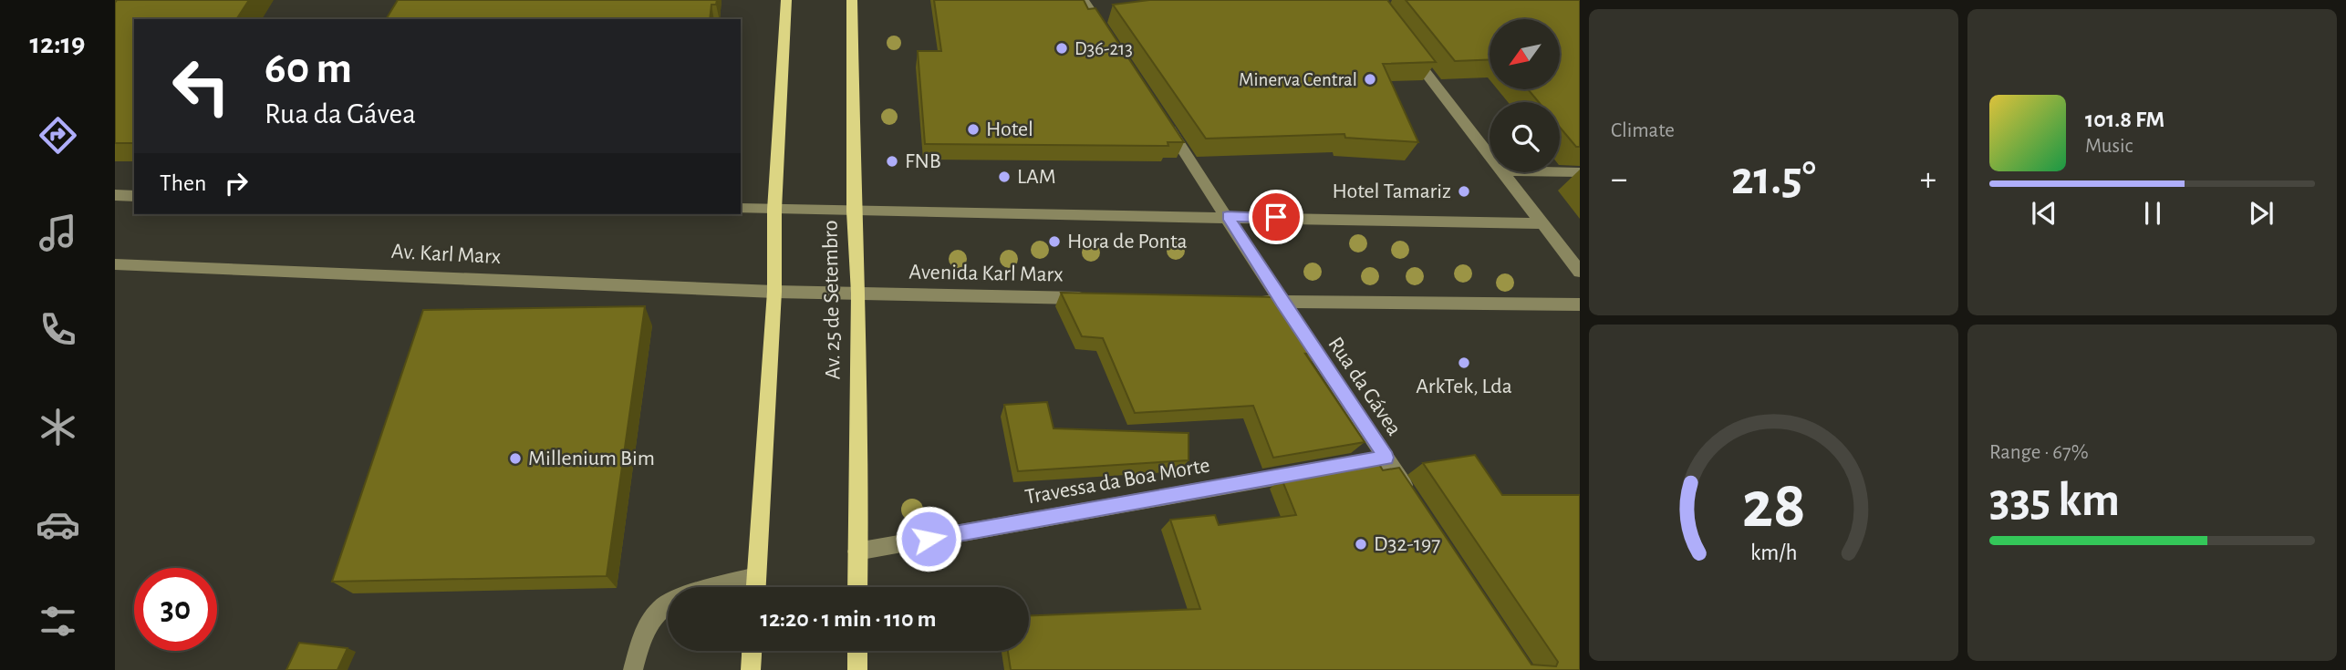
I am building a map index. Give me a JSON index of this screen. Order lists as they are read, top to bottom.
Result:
{
  "streets": {
    "main road": ["Av. 25 de Setembro"],
    "street": [
      "Av. Karl Marx",
      "Avenida Karl Marx",
      "Rua da Gávea",
      "Travessa da Boa Morte"
    ]
  },
  "crossings": [
    ["Av. Karl Marx", "Avenida Karl Marx"],
    ["Avenida Karl Marx", "Av. 25 de Setembro"],
    ["Av. 25 de Setembro", "Travessa da Boa Morte"],
    ["Rua da Gávea", "Travessa da Boa Morte"]
  ],
  "places": [
    "D36-213",
    "Minerva Central",
    "Hotel",
    "FNB",
    "LAM",
    "Hotel Tamariz",
    "Hora de Ponta",
    "ArkTek, Lda",
    "Millenium Bim",
    "D32-197"
  ],
  "north": "bottom left",
  "page": {
    "tabs": "12:19",
    "tile": [
      "Climate",
      ["Range · 67%", "335 km"]
    ],
    "turn": ["60 m", "Rua da Gávea"],
    "song": ["101.8 FM", "Music"],
    "then": "Then",
    "heat": ["−", "21.5°", "+"],
    "limit": "30",
    "trip": "12:20 · 1 min · 110 m",
    "gauge": ["28", "km/h"]
  }
}
